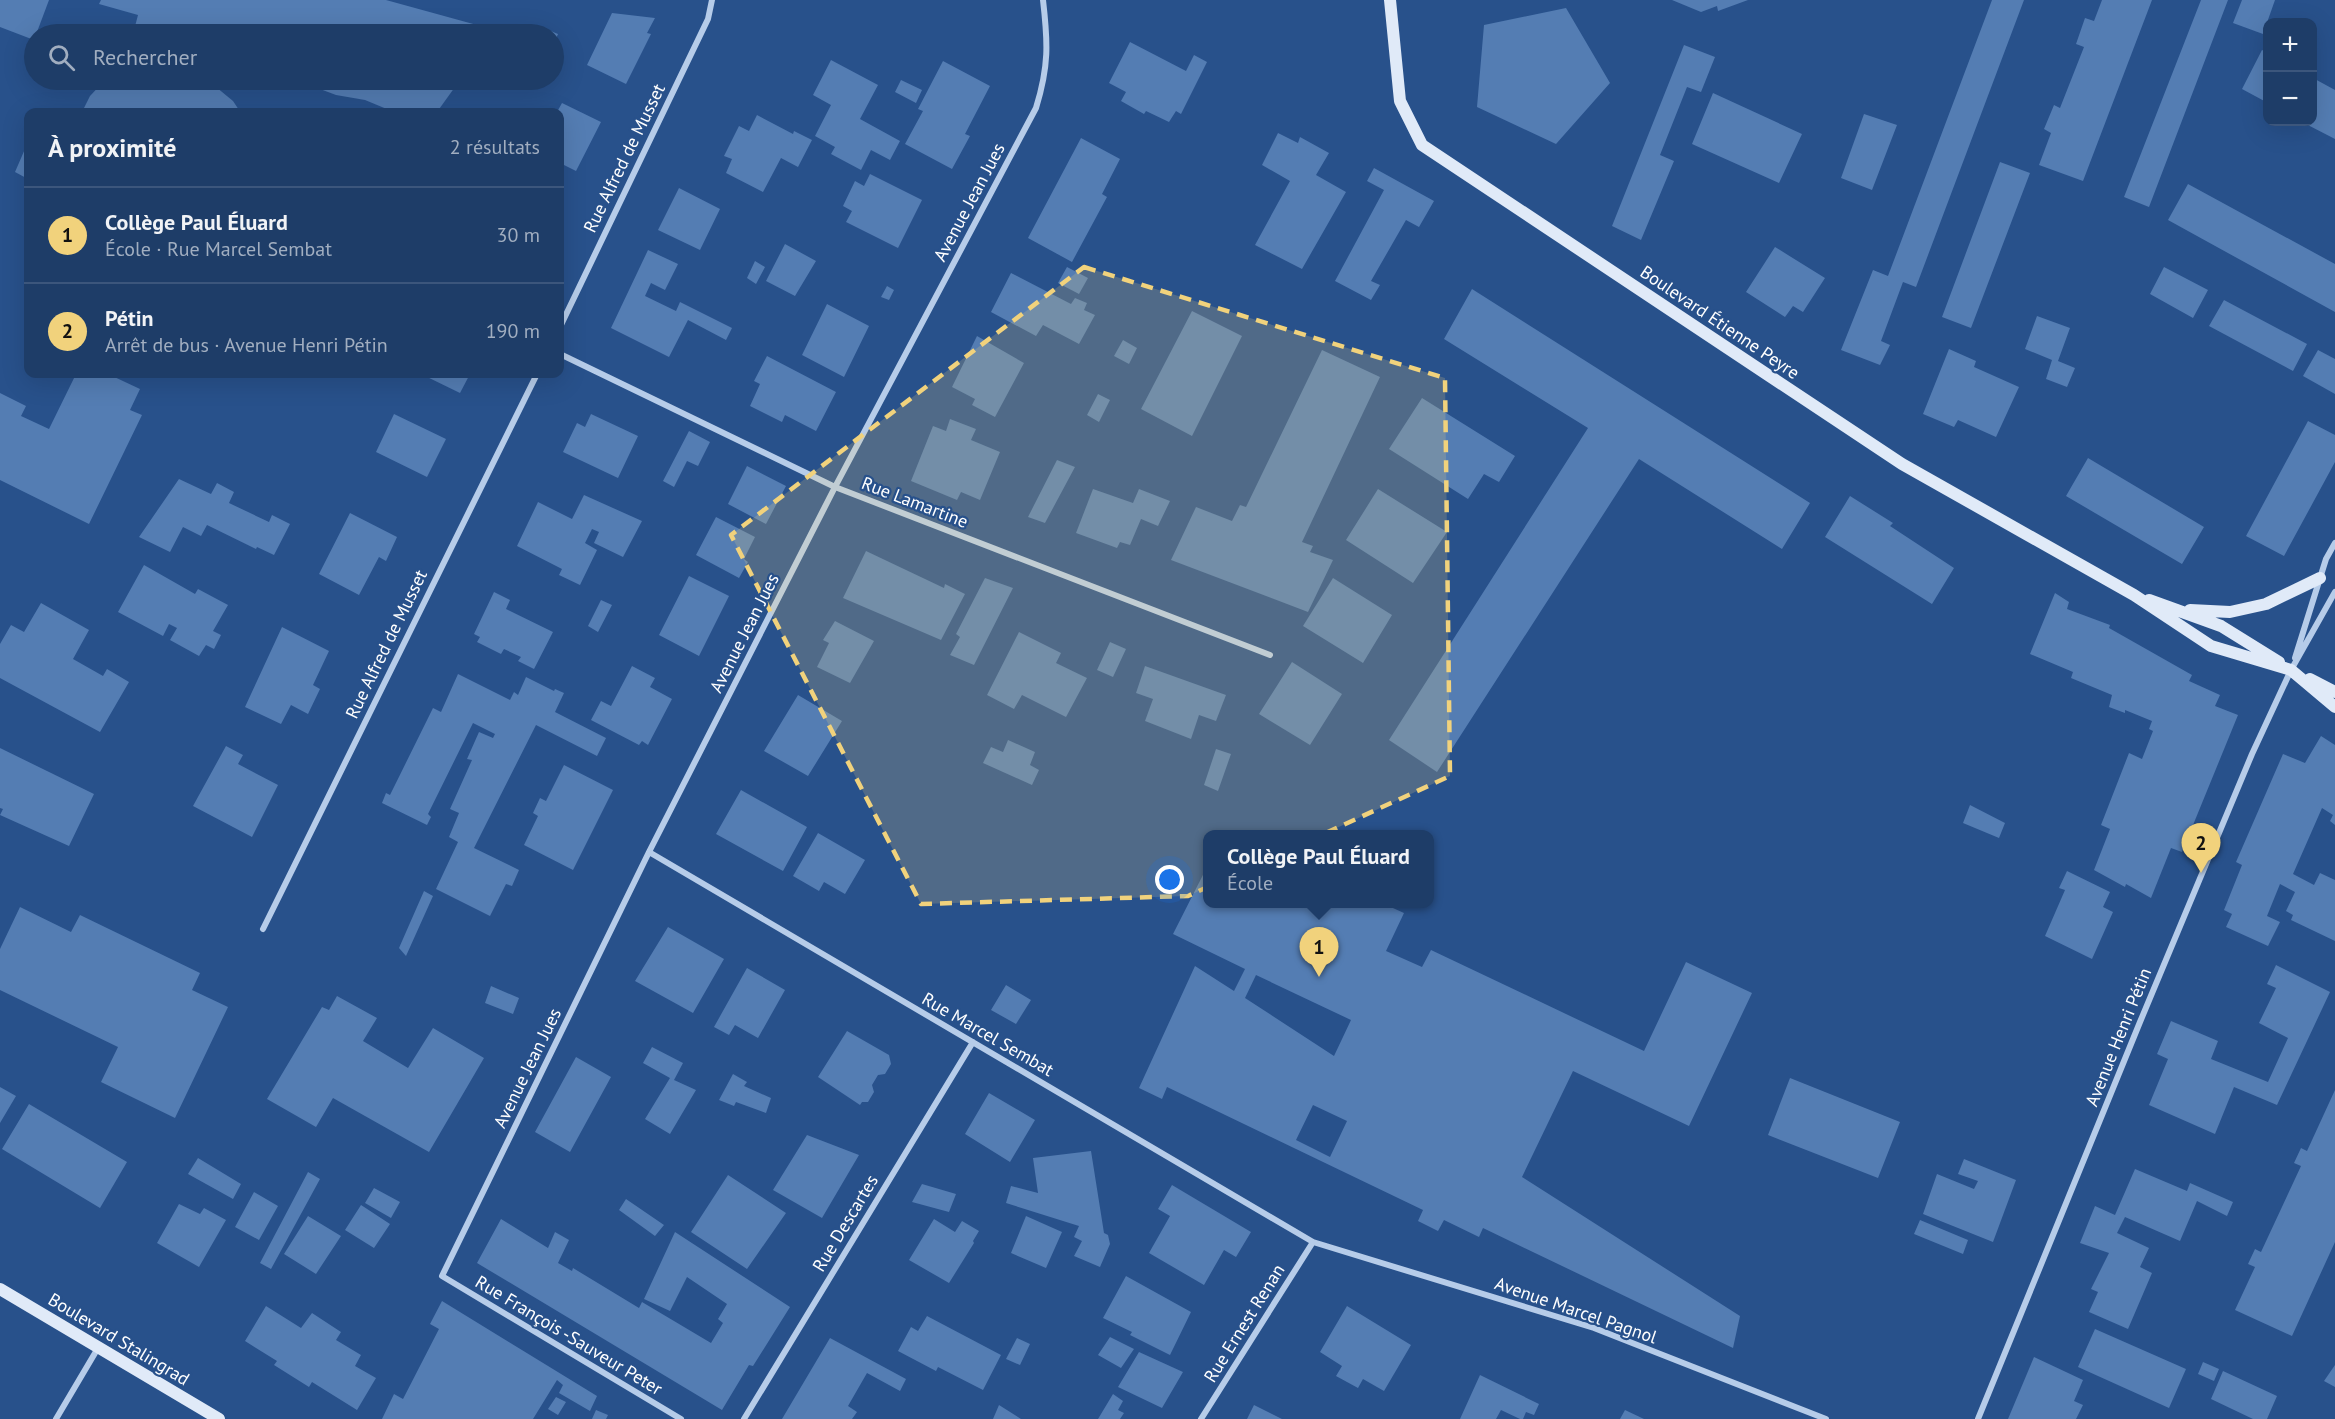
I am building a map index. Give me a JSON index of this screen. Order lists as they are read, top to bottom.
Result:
{
  "streets": {
    "street": [
      "Rue Alfred de Musset",
      "Avenue Jean Jues",
      "Boulevard Étienne Peyre",
      "Rue Lamartine",
      "Rue Marcel Sembat",
      "Avenue Henri Pétin",
      "Rue Descartes",
      "Avenue Marcel Pagnol",
      "Rue Ernest Renan",
      "Rue François -Sauveur Peter",
      "Boulevard Stalingrad"
    ]
  },
  "crossings": [
    ["Avenue Jean Jues", "Rue Lamartine"],
    ["Avenue Jean Jues", "Rue Marcel Sembat"],
    ["Avenue Jean Jues", "Rue François -Sauveur Peter"],
    ["Boulevard Étienne Peyre", "Avenue Henri Pétin"],
    ["Rue Marcel Sembat", "Rue Descartes"],
    ["Rue Marcel Sembat", "Avenue Marcel Pagnol"],
    ["Rue Marcel Sembat", "Rue Ernest Renan"],
    ["Avenue Marcel Pagnol", "Rue Ernest Renan"]
  ],
  "page": {
    "map_buttons": ["+", "−"],
    "search": "Rechercher",
    "heading": ["À proximité", "2 résultats"],
    "list": [
      {
        "mark": "1",
        "name": "Collège Paul Éluard",
        "note": "École · Rue Marcel Sembat",
        "value": "30 m"
      },
      {
        "mark": "2",
        "name": "Pétin",
        "note": "Arrêt de bus · Avenue Henri Pétin",
        "value": "190 m"
      }
    ],
    "pins": ["2", "1"],
    "popup": ["Collège Paul Éluard", "École"]
  }
}
